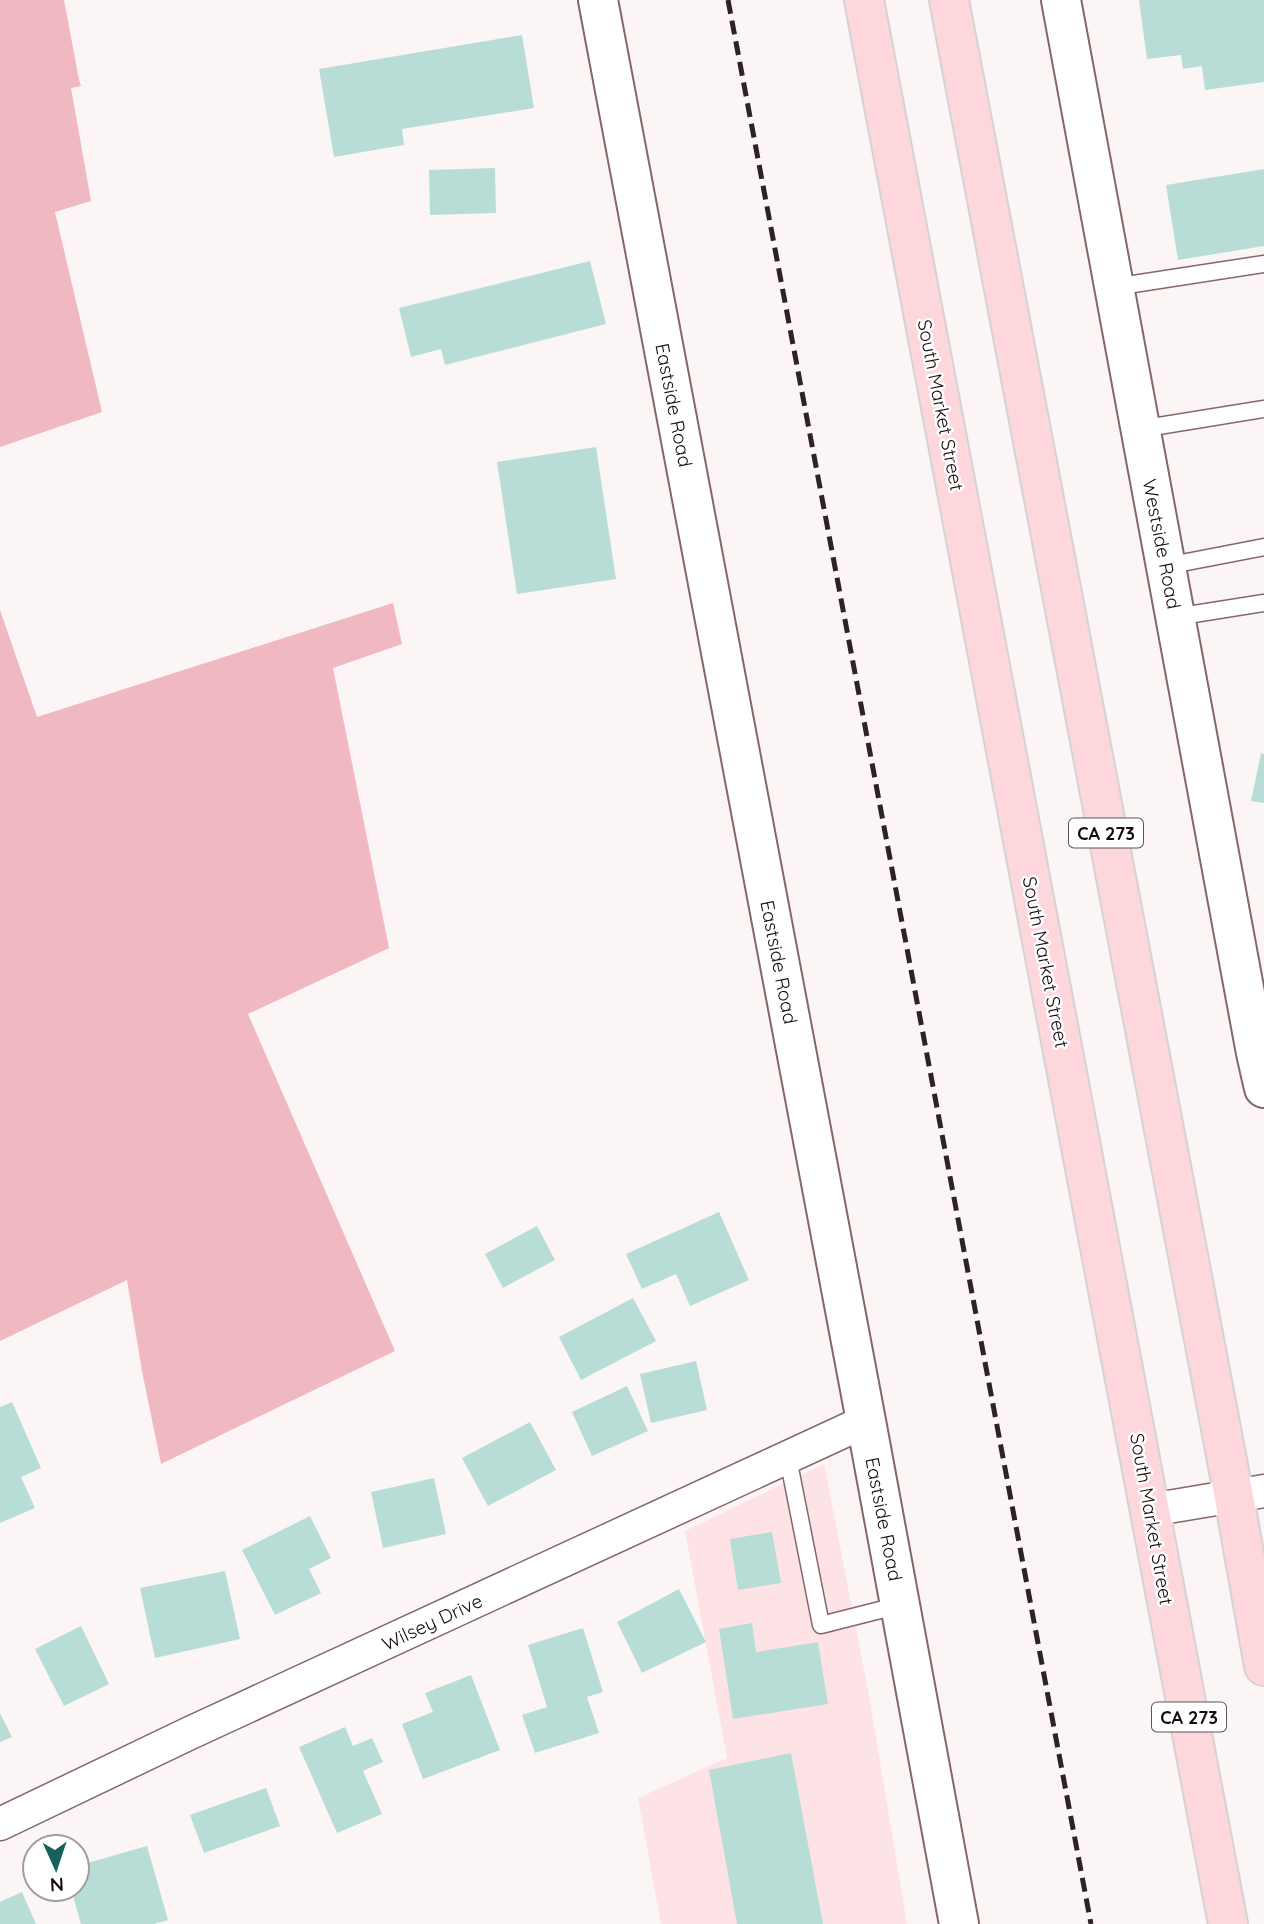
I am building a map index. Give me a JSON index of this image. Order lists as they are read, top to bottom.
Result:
{
  "streets": {
    "main road": ["South Market Street", "CA 273"],
    "street": ["Eastside Road", "Westside Road", "Wilsey Drive"]
  },
  "crossings": [
    ["Eastside Road", "Wilsey Drive"]
  ],
  "north": "bottom"
}
